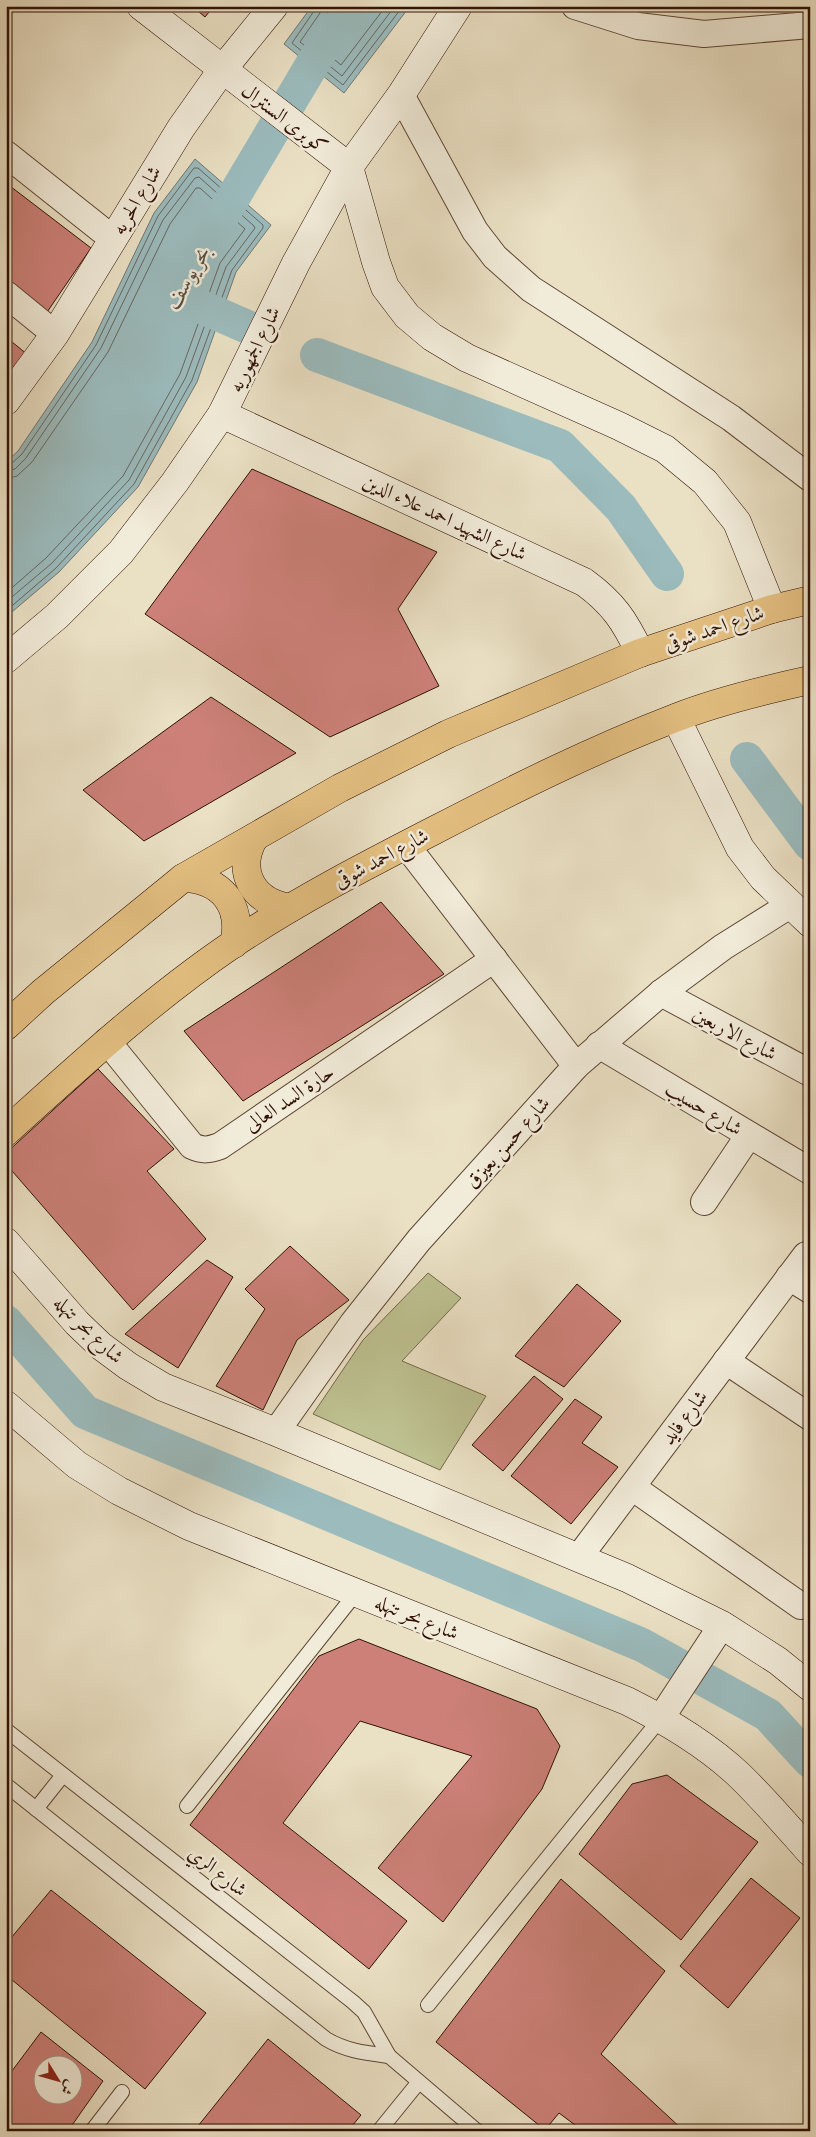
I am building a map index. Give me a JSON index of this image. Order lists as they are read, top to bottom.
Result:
{
  "streets": {
    "main road": ["شارع احمد شوقى"],
    "street": [
      "كوبرى السنترال",
      "شارع الحريه",
      "شارع الجمهوريه",
      "شارع الشهيد احمد علاء الدين",
      "شارع الاربعين",
      "حارة السد العالى",
      "شارع حسيب",
      "شارع حسن بعيزق",
      "شارع بحر تنهله",
      "شارع فايد"
    ],
    "lane": ["شارع الري"]
  },
  "crossings": [
    ["كوبرى السنترال", "شارع الحريه"],
    ["كوبرى السنترال", "شارع الجمهوريه"],
    ["شارع الجمهوريه", "شارع الشهيد احمد علاء الدين"],
    ["شارع الشهيد احمد علاء الدين", "شارع احمد شوقى"],
    ["شارع احمد شوقى", "حارة السد العالى"],
    ["شارع الاربعين", "شارع حسن بعيزق"],
    ["شارع حسيب", "شارع حسن بعيزق"],
    ["شارع حسن بعيزق", "شارع بحر تنهله"],
    ["شارع بحر تنهله", "شارع فايد"]
  ],
  "water": ["بحر يوسف"],
  "north": "bottom right"
}
